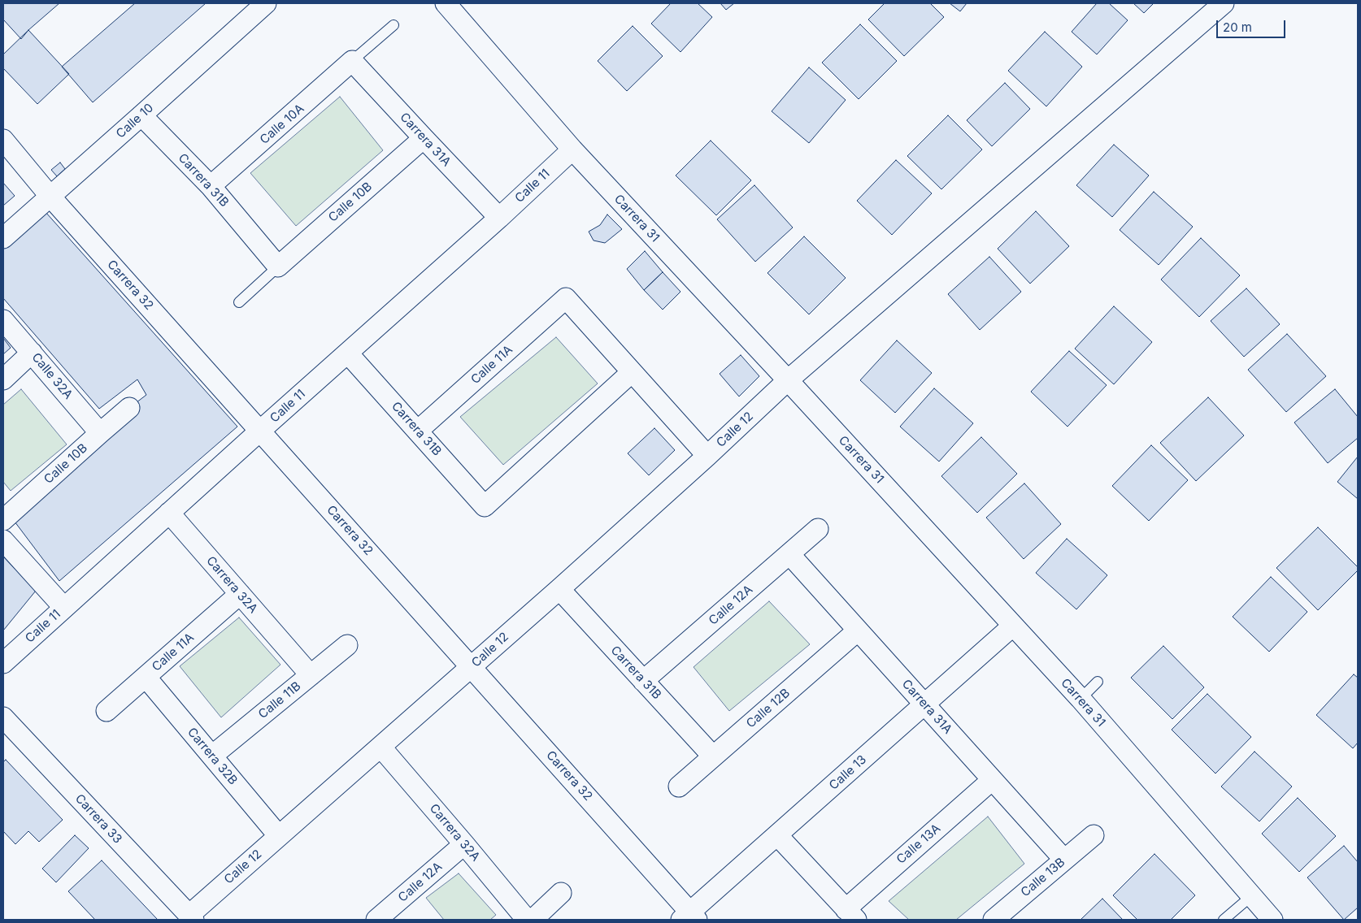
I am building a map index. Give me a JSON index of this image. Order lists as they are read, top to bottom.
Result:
{
  "streets": {
    "street": [
      "Calle 10",
      "Calle 10A",
      "Carrera 31A",
      "Carrera 31B",
      "Calle 11",
      "Calle 10B",
      "Carrera 31",
      "Carrera 32",
      "Calle 11A",
      "Calle 32A",
      "Calle 12",
      "Carrera 32A",
      "Calle 12A",
      "Calle 11B",
      "Calle 12B",
      "Carrera 32B",
      "Calle 13",
      "Carrera 33",
      "Calle 13A",
      "Calle 13B"
    ]
  },
  "crossings": [
    ["Calle 10", "Carrera 31B"],
    ["Calle 10", "Carrera 32"],
    ["Calle 10A", "Carrera 31A"],
    ["Calle 10A", "Carrera 31B"],
    ["Carrera 31A", "Calle 11"],
    ["Carrera 31A", "Calle 10B"],
    ["Carrera 31A", "Calle 12A"],
    ["Carrera 31A", "Calle 12B"],
    ["Carrera 31A", "Calle 13"],
    ["Carrera 31A", "Calle 13A"],
    ["Carrera 31A", "Calle 13B"],
    ["Carrera 31B", "Calle 11"],
    ["Carrera 31B", "Calle 10B"],
    ["Carrera 31B", "Calle 11A"],
    ["Carrera 31B", "Calle 12"],
    ["Carrera 31B", "Calle 12A"],
    ["Carrera 31B", "Calle 12B"],
    ["Calle 11", "Carrera 31"],
    ["Calle 11", "Carrera 32"],
    ["Calle 11", "Carrera 32A"],
    ["Calle 10B", "Calle 32A"],
    ["Carrera 31", "Calle 12"],
    ["Carrera 31", "Calle 13"],
    ["Carrera 32", "Calle 12"],
    ["Carrera 32", "Calle 13"],
    ["Calle 11A", "Carrera 32A"],
    ["Calle 11A", "Carrera 32B"],
    ["Calle 12", "Carrera 32A"],
    ["Calle 12", "Carrera 32B"],
    ["Calle 12", "Carrera 33"],
    ["Carrera 32A", "Calle 12A"],
    ["Carrera 32A", "Calle 11B"],
    ["Calle 11B", "Carrera 32B"]
  ],
  "scale_bar": "20 m"
}
